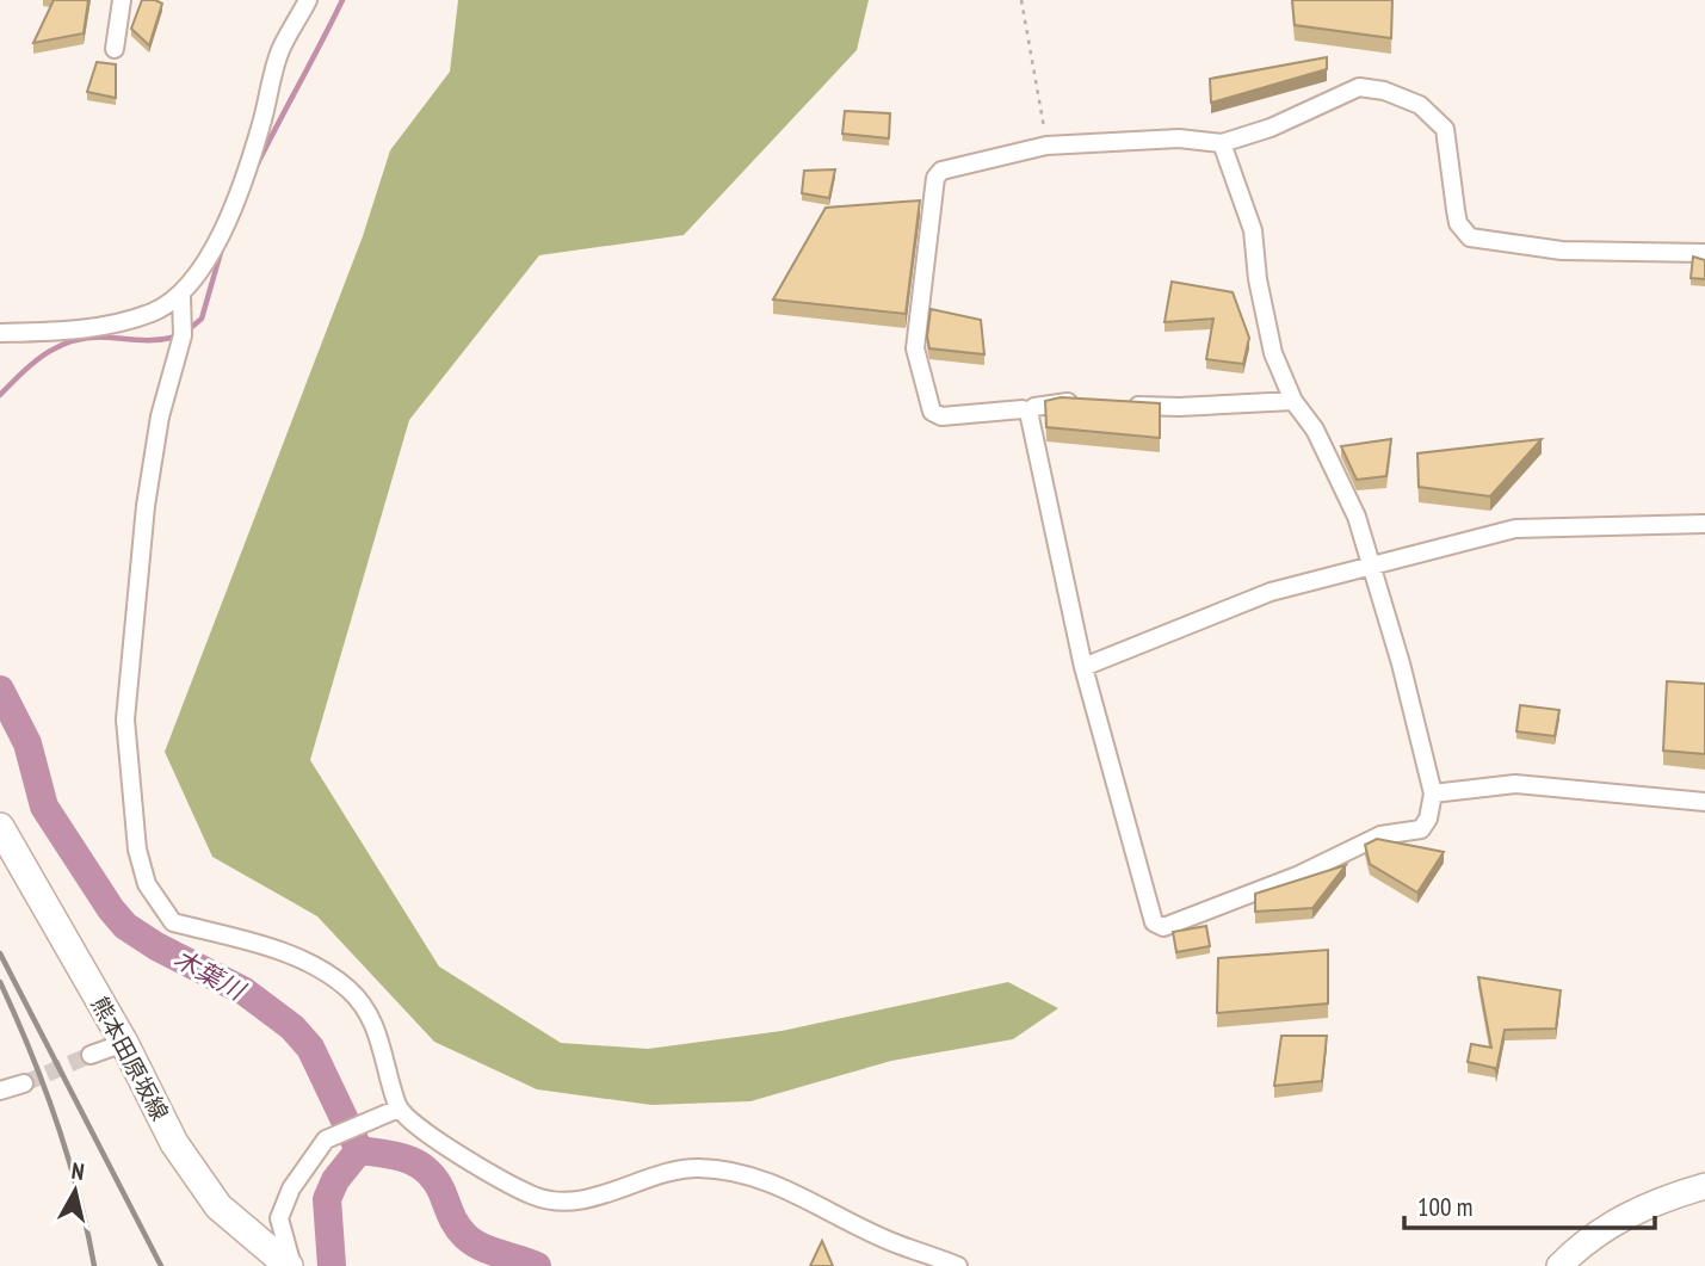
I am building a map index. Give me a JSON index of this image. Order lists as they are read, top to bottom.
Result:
{
  "streets": {
    "main road": ["熊本田原坂線"]
  },
  "water": ["木葉川"],
  "scale_bar": "100 m",
  "north": "top"
}
